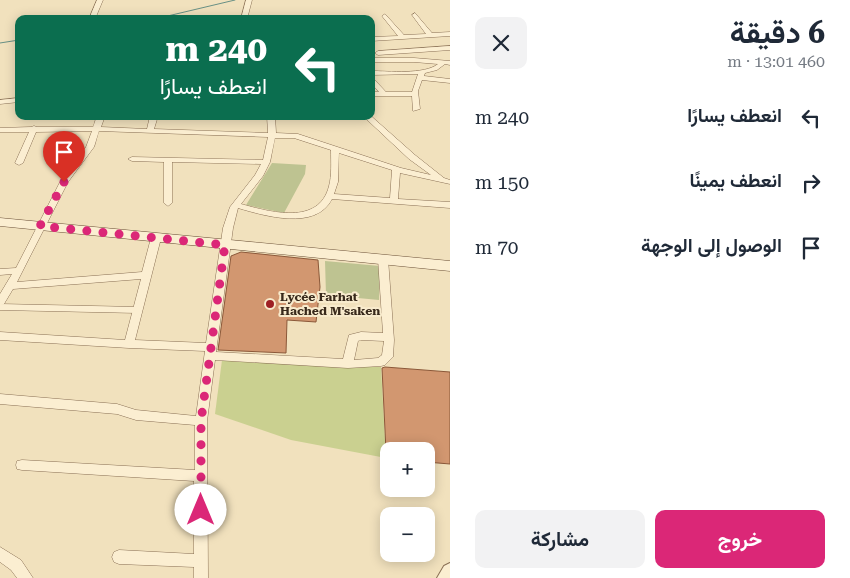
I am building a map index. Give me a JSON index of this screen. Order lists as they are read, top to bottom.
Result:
{
  "places": ["Lycée Farhat Hached M'saken"],
  "page": {
    "heading": ["6 دقيقة", "460 m · 13:01"],
    "turn": ["240 m", "انعطف يسارًا"],
    "list": [
      {
        "name": "انعطف يسارًا",
        "value": "240 m"
      },
      {
        "name": "انعطف يمينًا",
        "value": "150 m"
      },
      {
        "name": "الوصول إلى الوجهة",
        "value": "70 m"
      }
    ],
    "map_buttons": ["+", "−"],
    "buttons": ["خروج", "مشاركة"]
  }
}
